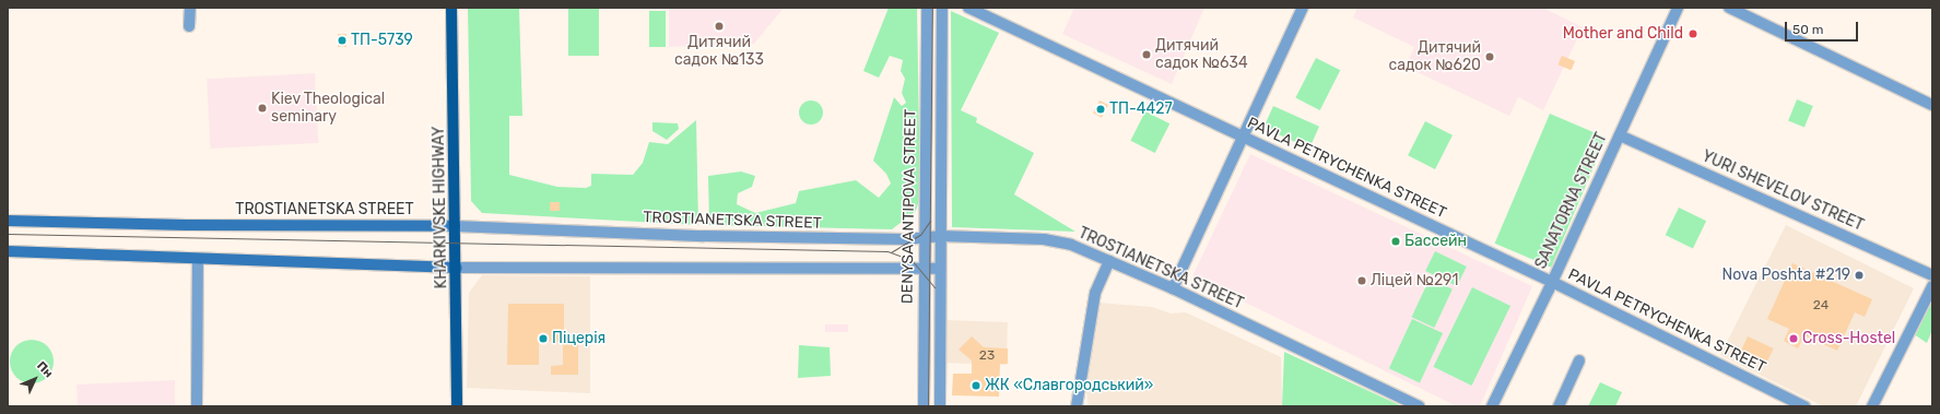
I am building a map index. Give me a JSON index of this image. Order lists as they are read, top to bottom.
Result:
{
  "streets": {
    "main road": ["KHARKIVSKE HIGHWAY", "TROSTIANETSKA STREET"],
    "street": [
      "PAVLA PETRYCHENKA STREET",
      "YURI SHEVELOV STREET",
      "SANATORNA STREET",
      "DENYSA ANTIPOVA STREET"
    ]
  },
  "crossings": [
    ["PAVLA PETRYCHENKA STREET", "SANATORNA STREET"],
    ["YURI SHEVELOV STREET", "SANATORNA STREET"],
    ["DENYSA ANTIPOVA STREET", "TROSTIANETSKA STREET"],
    ["KHARKIVSKE HIGHWAY", "TROSTIANETSKA STREET"]
  ],
  "places": [
    "Дитячий садок №133",
    "Mother and Child",
    "ТП-5739",
    "Дитячий садок №634",
    "Дитячий садок №620",
    "Kiev Theological seminary",
    "ТП-4427",
    "Бассейн",
    "Nova Poshta #219",
    "Ліцей №291",
    "Піцерія",
    "Cross-Hostel",
    "ЖК «Славгородський»"
  ],
  "house_numbers": ["24", "23"],
  "scale_bar": "50 m",
  "north": "top right"
}
